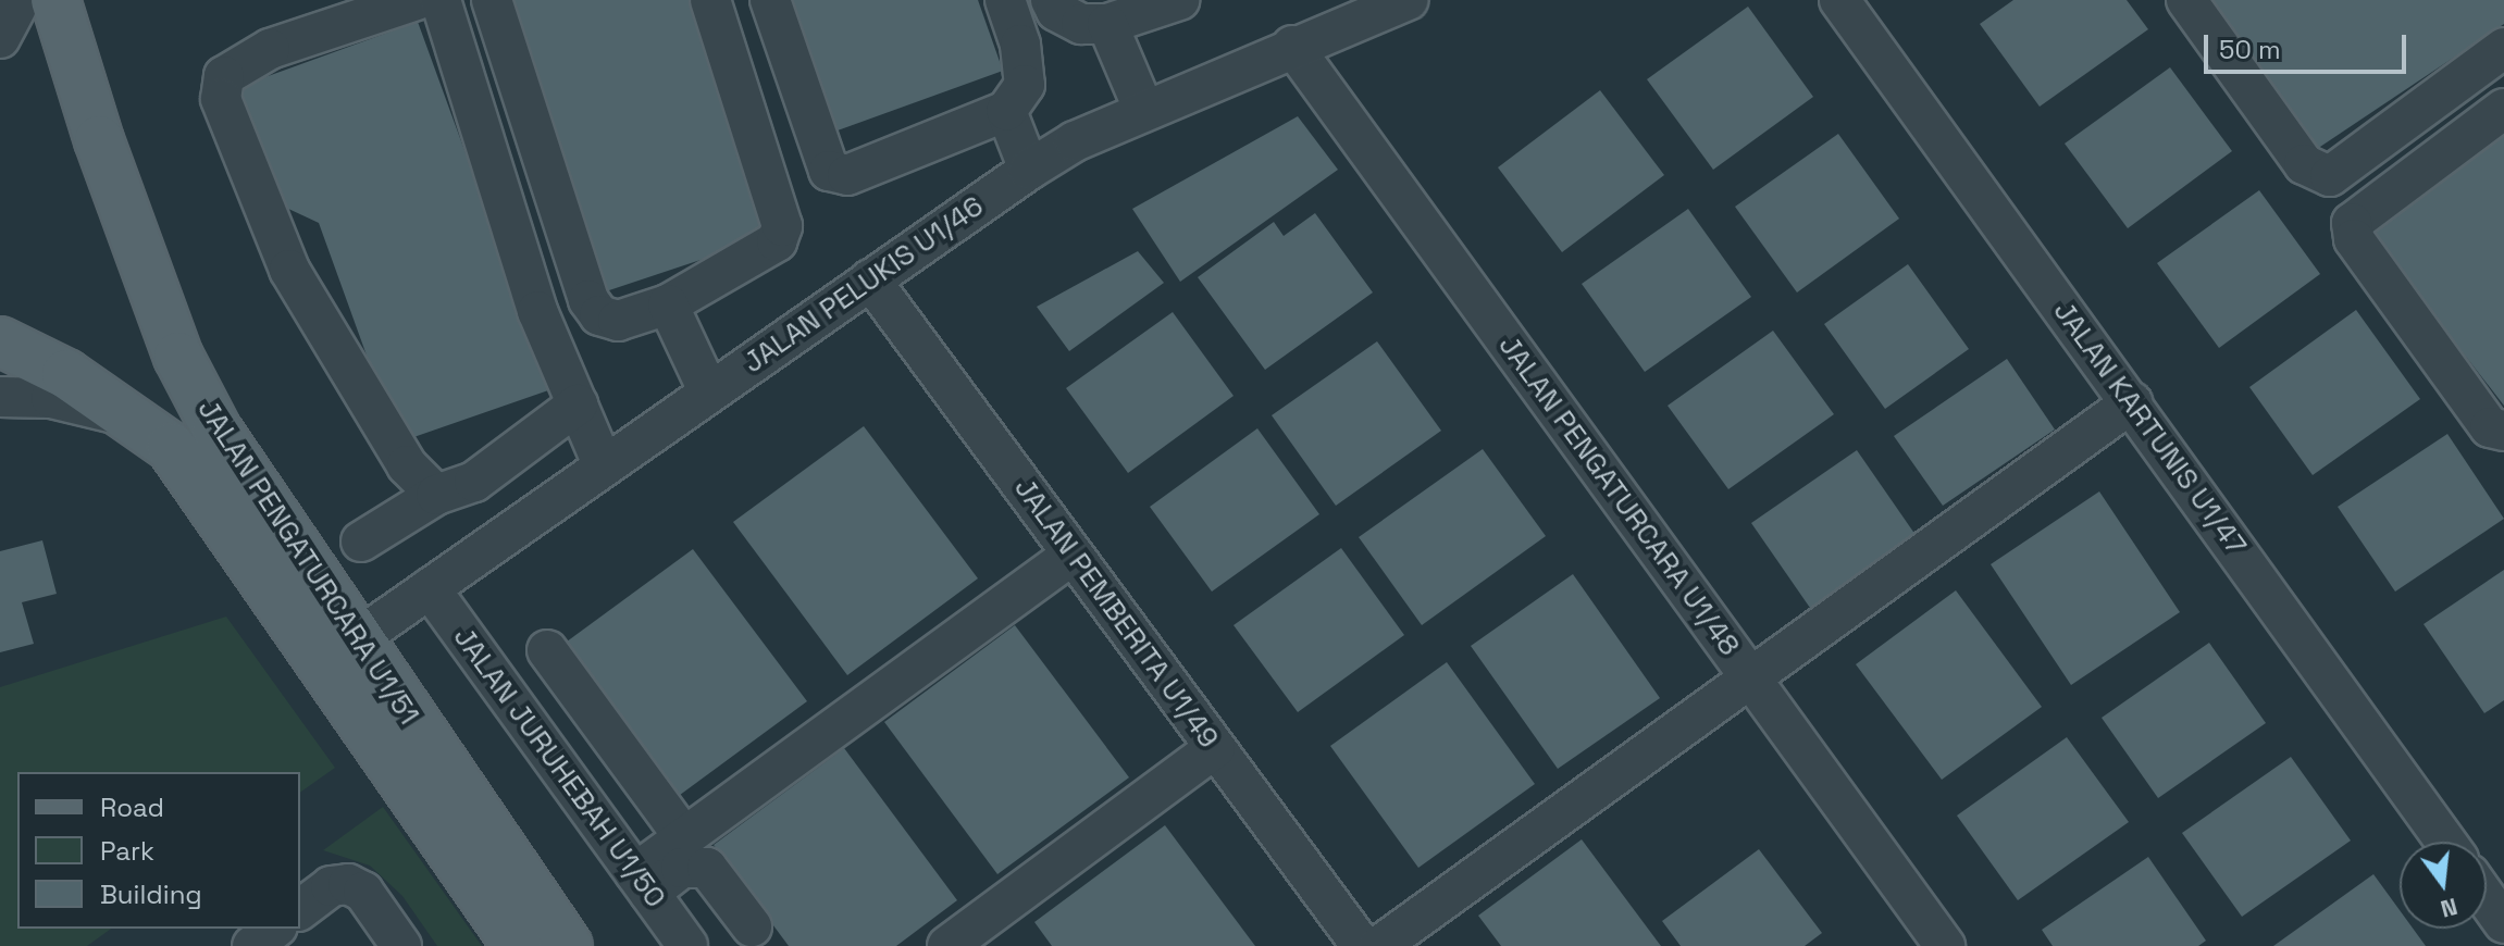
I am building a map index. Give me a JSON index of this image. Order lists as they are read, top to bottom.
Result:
{
  "streets": {
    "main road": ["JALAN PENGATURCARA U1/51"],
    "street": [
      "JALAN PELUKIS U1/46",
      "JALAN KARTUNIS U1/47",
      "JALAN PENGATURCARA U1/48",
      "JALAN PEMBERITA U1/49",
      "JALAN JURUHEBAH U1/50"
    ]
  },
  "crossings": [
    ["JALAN PELUKIS U1/46", "JALAN PENGATURCARA U1/48"],
    ["JALAN PELUKIS U1/46", "JALAN PENGATURCARA U1/51"],
    ["JALAN PELUKIS U1/46", "JALAN PEMBERITA U1/49"],
    ["JALAN PELUKIS U1/46", "JALAN JURUHEBAH U1/50"]
  ],
  "legend": ["Road", "Park", "Building"],
  "scale_bar": "50 m",
  "north": "bottom"
}
